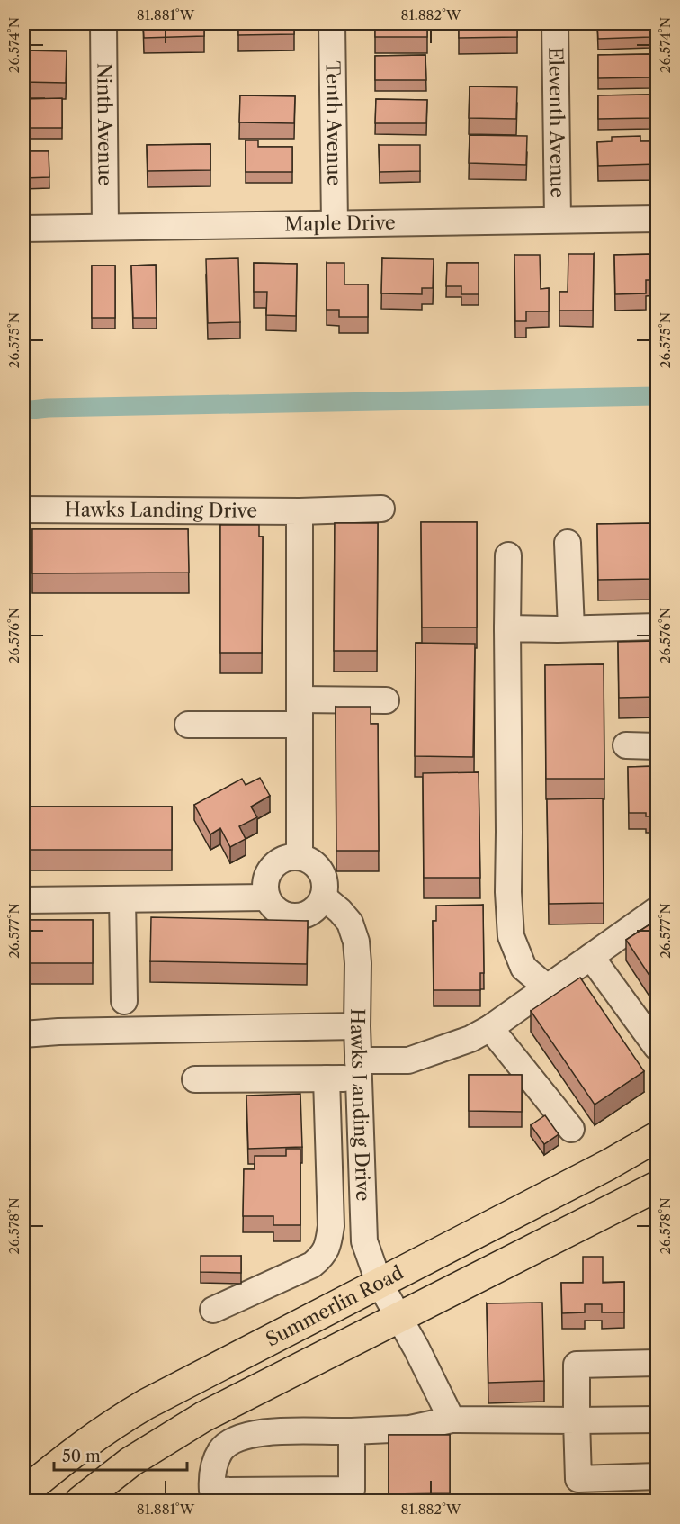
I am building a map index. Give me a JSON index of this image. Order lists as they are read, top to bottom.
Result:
{
  "streets": {
    "main road": ["Summerlin Road"],
    "street": [
      "Eleventh Avenue",
      "Tenth Avenue",
      "Ninth Avenue",
      "Maple Drive",
      "Hawks Landing Drive"
    ]
  },
  "crossings": [
    ["Eleventh Avenue", "Maple Drive"],
    ["Tenth Avenue", "Maple Drive"],
    ["Ninth Avenue", "Maple Drive"],
    ["Hawks Landing Drive", "Summerlin Road"]
  ],
  "scale_bar": "50 m",
  "coordinates": [
    "81.881°W",
    "81.882°W",
    "26.574°N",
    "26.575°N",
    "26.576°N",
    "26.577°N",
    "26.578°N"
  ]
}
